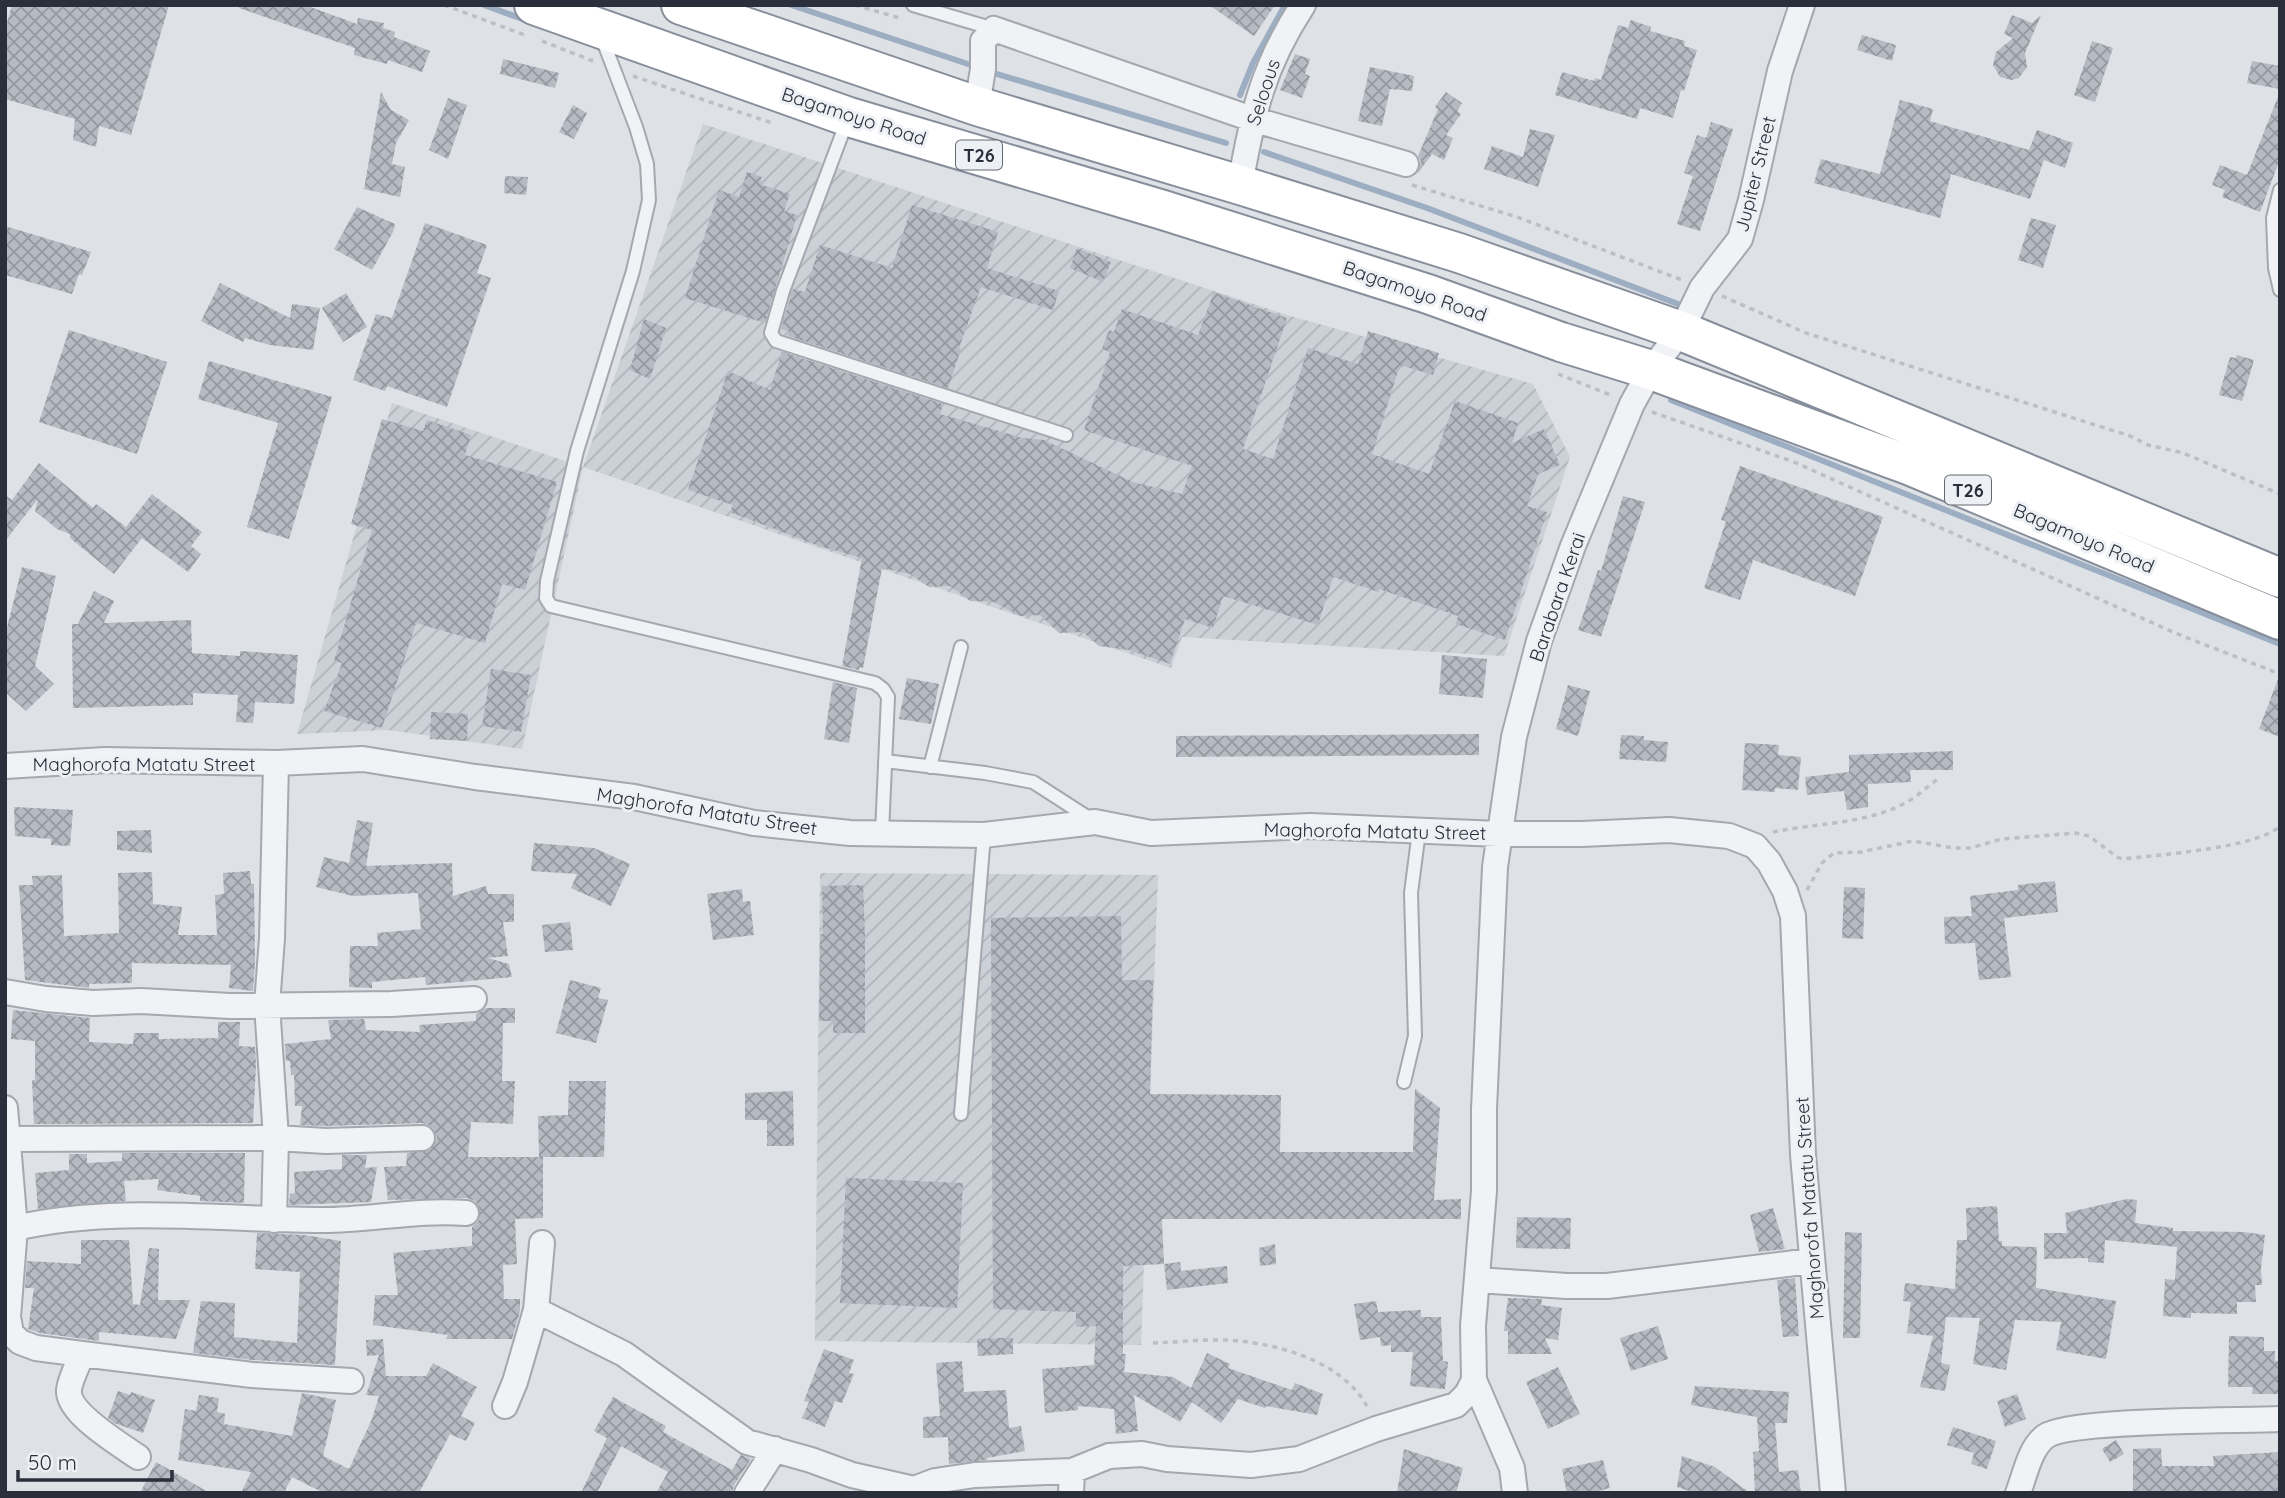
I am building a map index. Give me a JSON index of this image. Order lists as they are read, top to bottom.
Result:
{
  "streets": {
    "highway": ["Bagamoyo Road", "T26"],
    "street": [
      "Seloous",
      "Jupiter Street",
      "Barabara Kerai",
      "Maghorofa Matatu Street"
    ]
  },
  "crossings": [
    ["Seloous", "Bagamoyo Road"],
    ["Bagamoyo Road", "Jupiter Street"],
    ["Bagamoyo Road", "Barabara Kerai"],
    ["Jupiter Street", "Barabara Kerai"],
    ["Barabara Kerai", "Maghorofa Matatu Street"]
  ],
  "scale_bar": "50 m"
}
